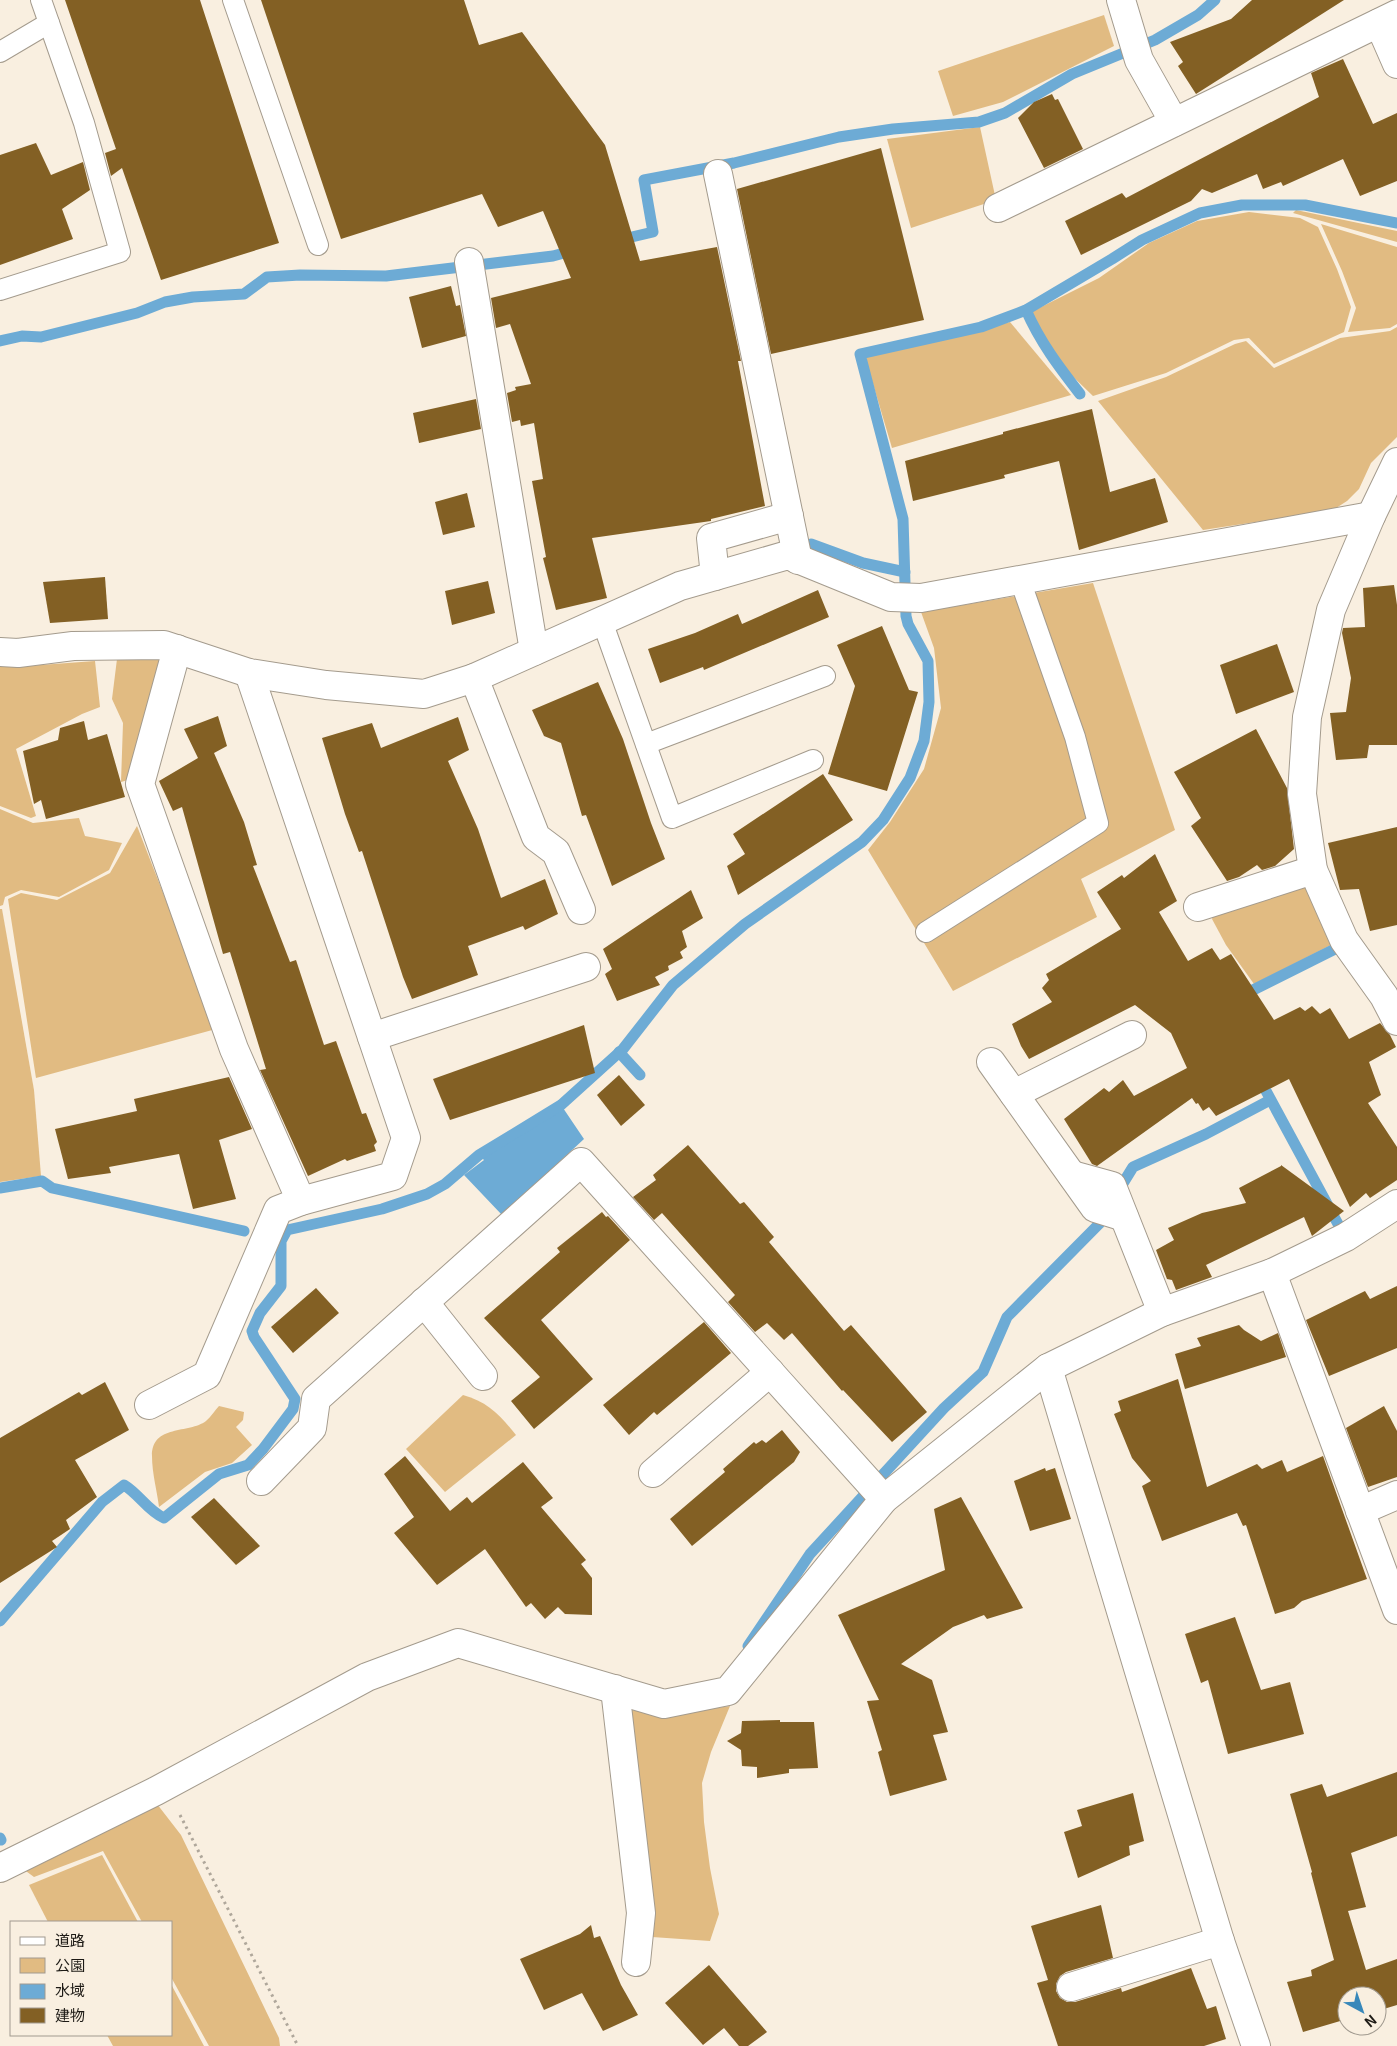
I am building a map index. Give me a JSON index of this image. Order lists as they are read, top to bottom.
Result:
{
  "legend": [
    "道路",
    "公園",
    "水域",
    "建物"
  ],
  "north": "bottom right"
}
